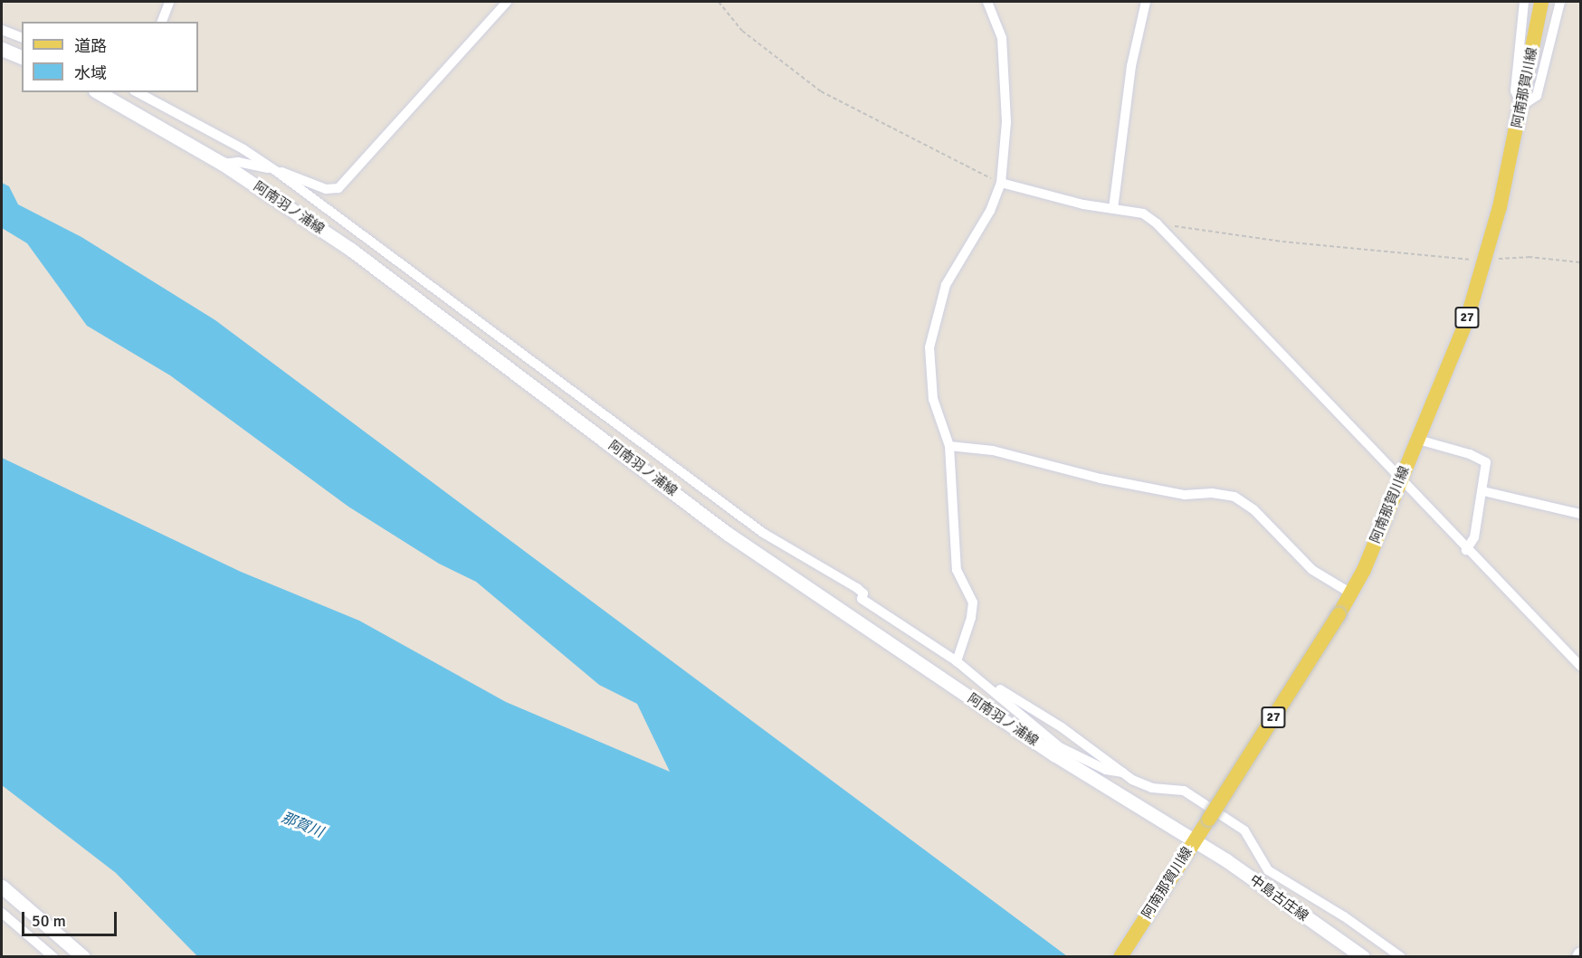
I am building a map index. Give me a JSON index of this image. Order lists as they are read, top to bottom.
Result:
{
  "streets": {
    "main road": [
      "阿南那賀川線",
      "阿南羽ノ浦線",
      "27",
      "中島古庄線"
    ]
  },
  "crossings": [
    ["阿南那賀川線", "阿南羽ノ浦線"],
    ["阿南那賀川線", "中島古庄線"],
    ["阿南羽ノ浦線", "中島古庄線"]
  ],
  "water": ["那賀川"],
  "legend": ["道路", "水域"],
  "scale_bar": "50 m"
}
